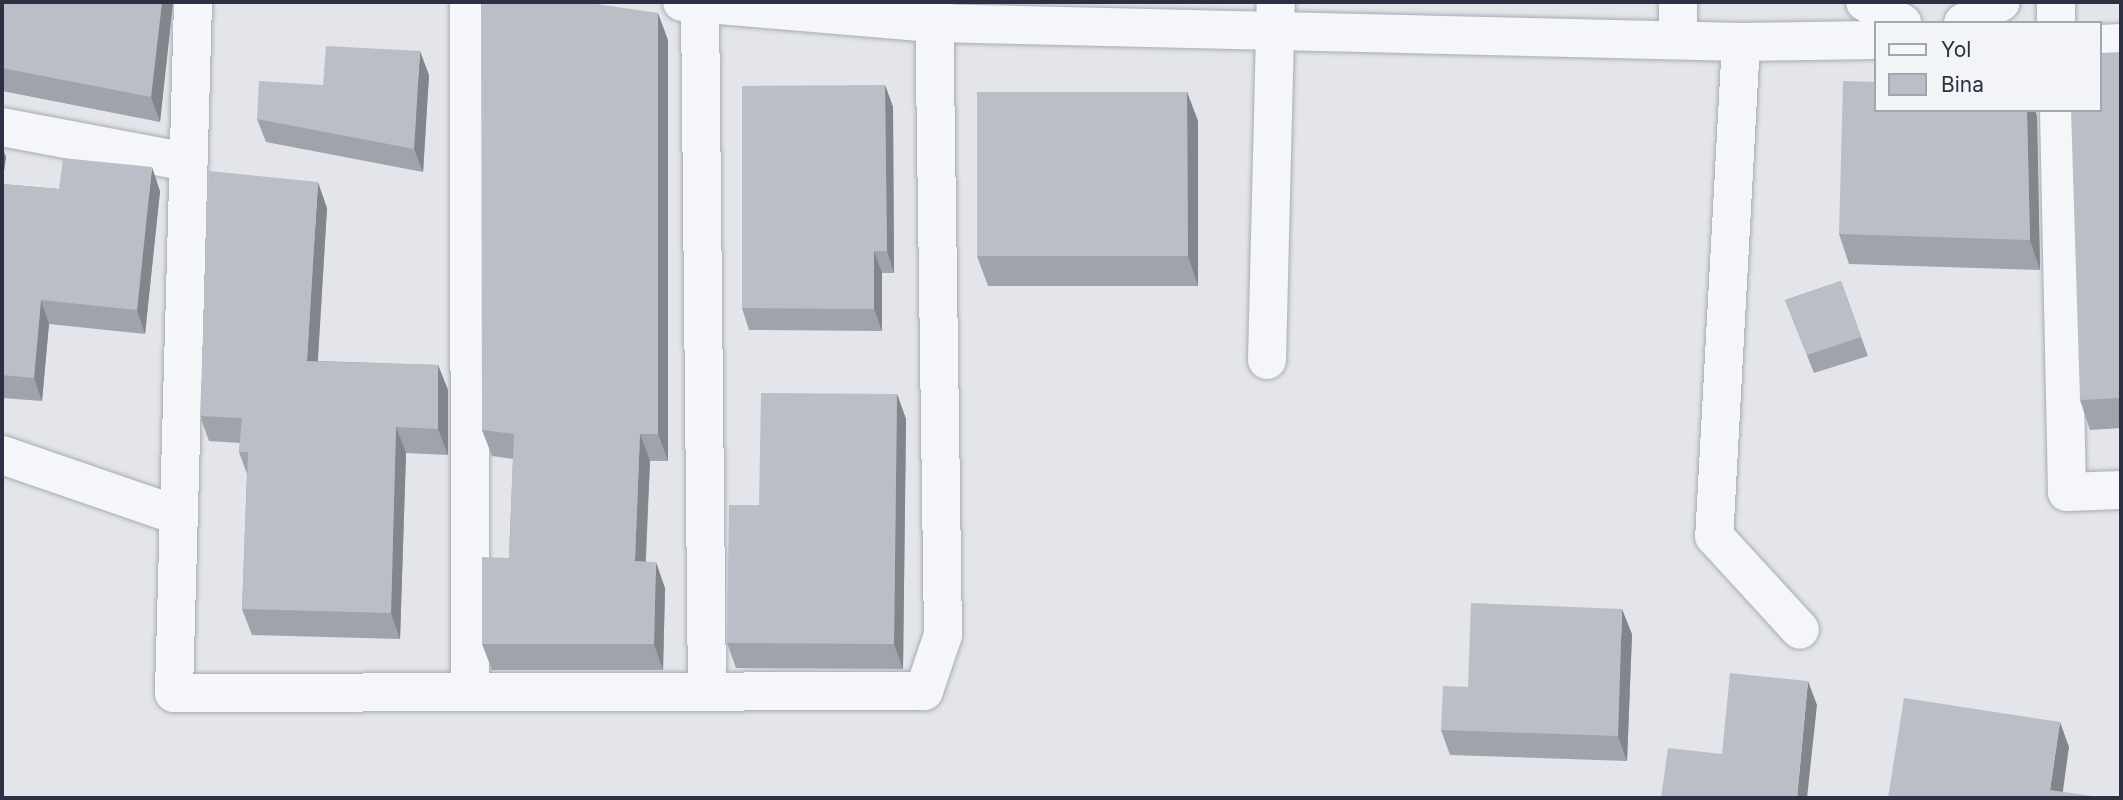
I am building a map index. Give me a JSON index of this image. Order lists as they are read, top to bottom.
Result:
{
  "legend": ["Yol", "Bina"]
}
